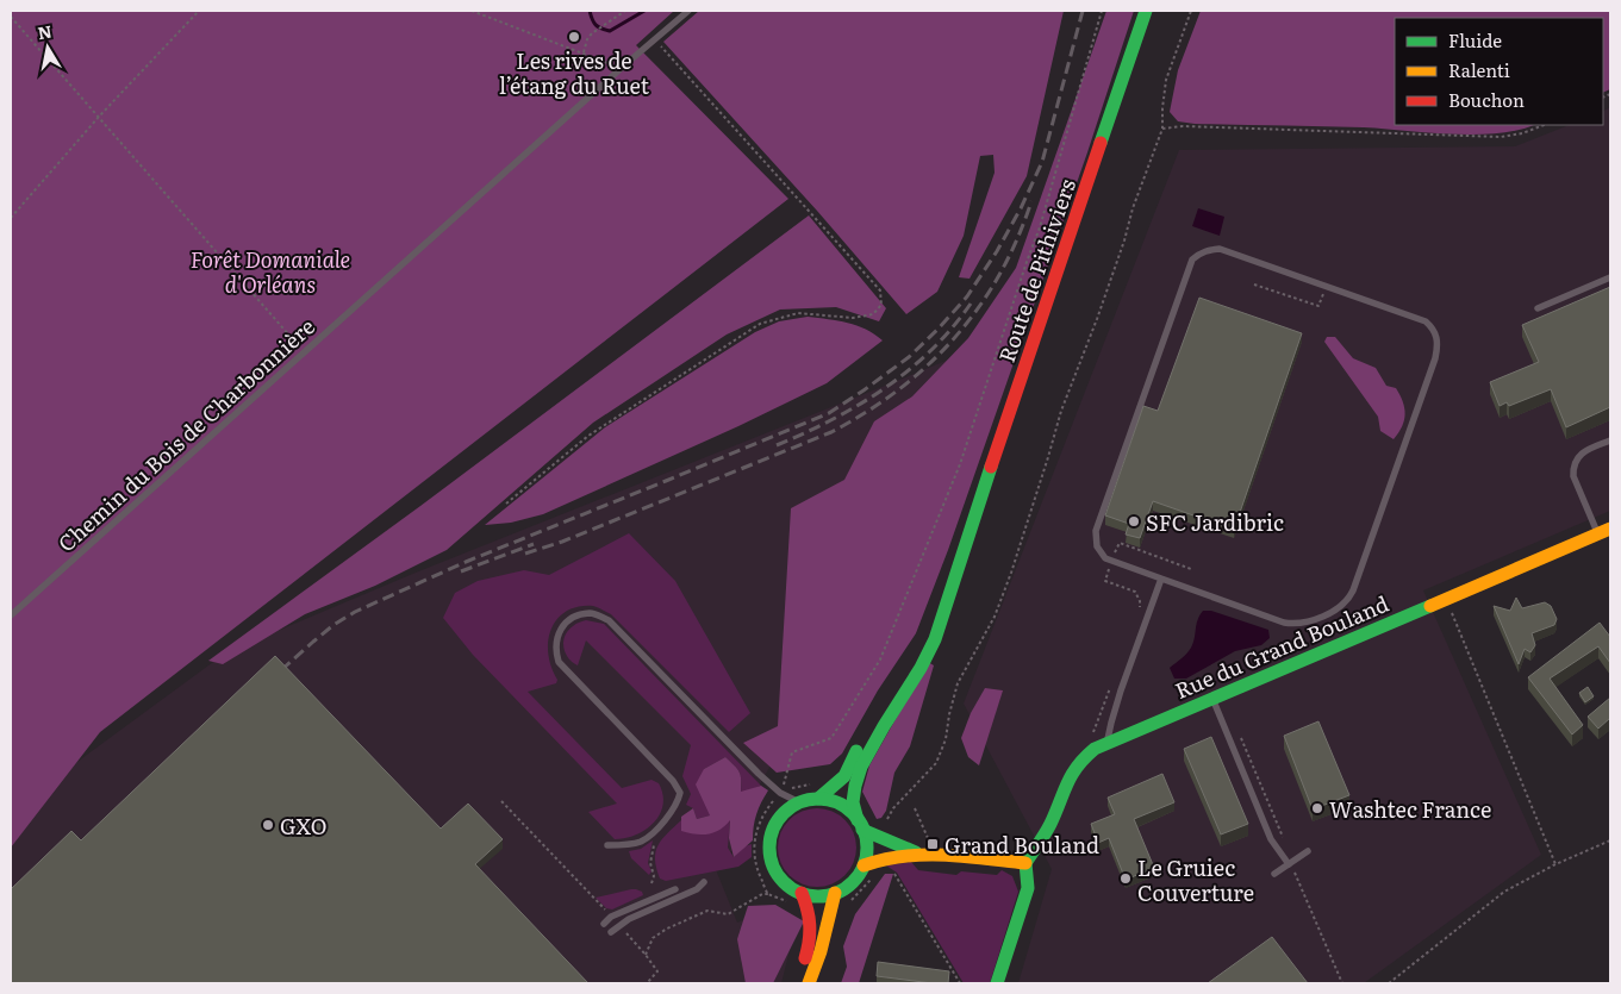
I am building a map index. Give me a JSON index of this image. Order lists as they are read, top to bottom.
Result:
{
  "streets": {
    "main road": ["Route de Pithiviers", "Rue du Grand Bouland"],
    "lane": ["Chemin du Bois de Charbonnière"]
  },
  "parks": ["Forêt Domaniale d'Orléans"],
  "places": {
    "other": [
      "Les rives de l’étang du Ruet",
      "SFC Jardibric",
      "Washtec France",
      "GXO",
      "Le Gruiec Couverture"
    ],
    "transit": ["Grand Bouland"]
  },
  "legend": ["Fluide", "Ralenti", "Bouchon"],
  "north": "top"
}
